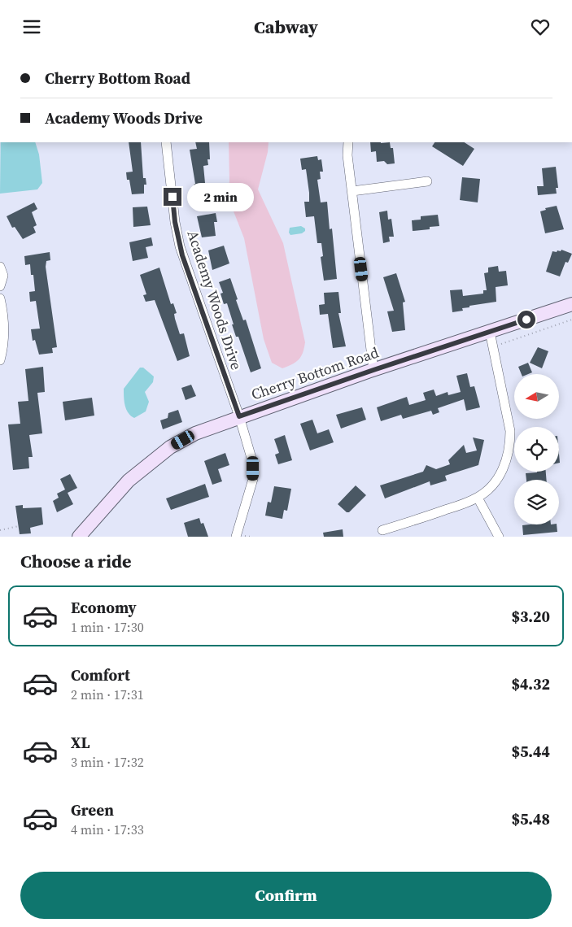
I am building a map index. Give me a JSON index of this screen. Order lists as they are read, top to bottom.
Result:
{
  "streets": {
    "main road": ["Cherry Bottom Road"],
    "street": ["Academy Woods Drive"]
  },
  "crossings": [
    ["Academy Woods Drive", "Cherry Bottom Road"]
  ],
  "north": "left",
  "page": {
    "header": "Cabway",
    "banner": ["Cherry Bottom Road", "Academy Woods Drive"],
    "bubble": "2 min",
    "heading": "Choose a ride",
    "list": [
      {
        "name": "Economy",
        "note": "1 min · 17:30",
        "value": "$3.20"
      },
      {
        "name": "Comfort",
        "note": "2 min · 17:31",
        "value": "$4.32"
      },
      {
        "name": "XL",
        "note": "3 min · 17:32",
        "value": "$5.44"
      },
      {
        "name": "Green",
        "note": "4 min · 17:33",
        "value": "$5.48"
      }
    ],
    "buttons": "Confirm"
  }
}
